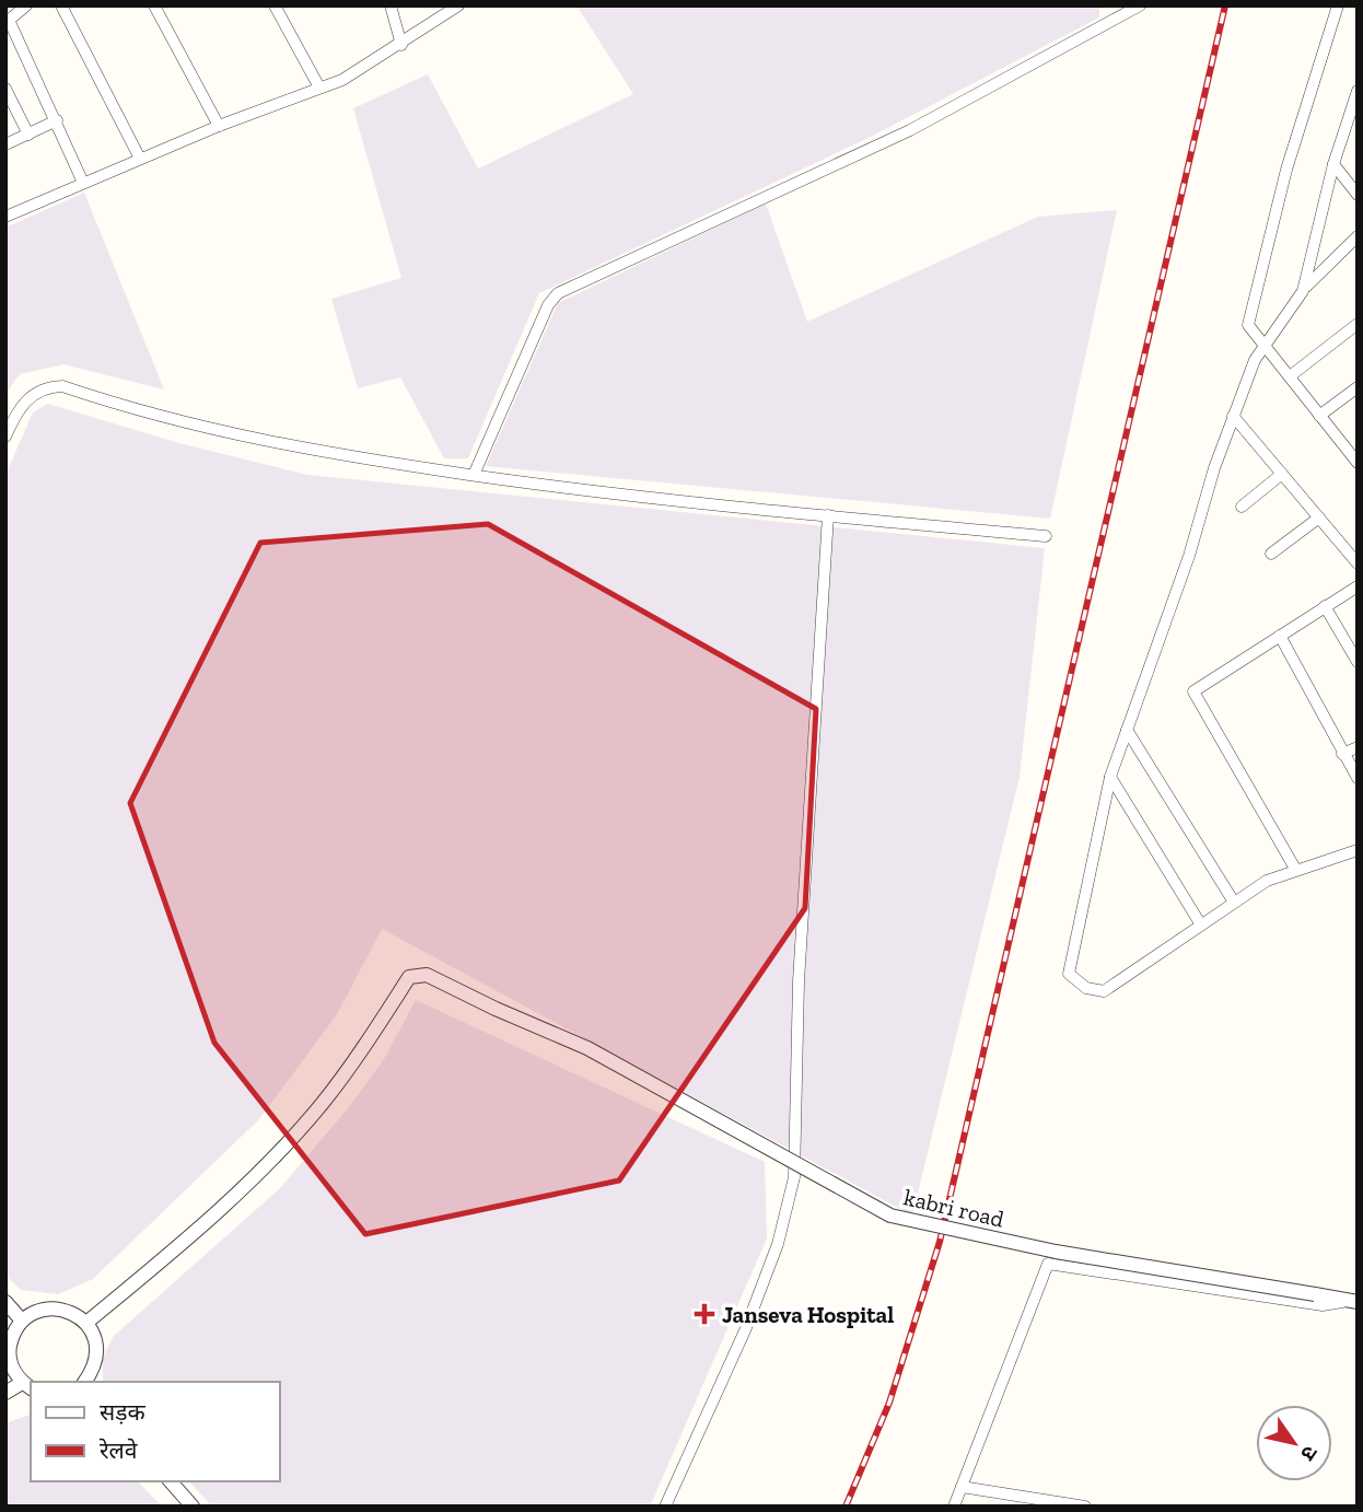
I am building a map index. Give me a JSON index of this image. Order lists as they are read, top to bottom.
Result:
{
  "streets": {
    "street": ["kabri road"]
  },
  "places": {
    "health": ["Janseva Hospital"]
  },
  "legend": ["सड़क", "रेलवे"],
  "north": "bottom right"
}
